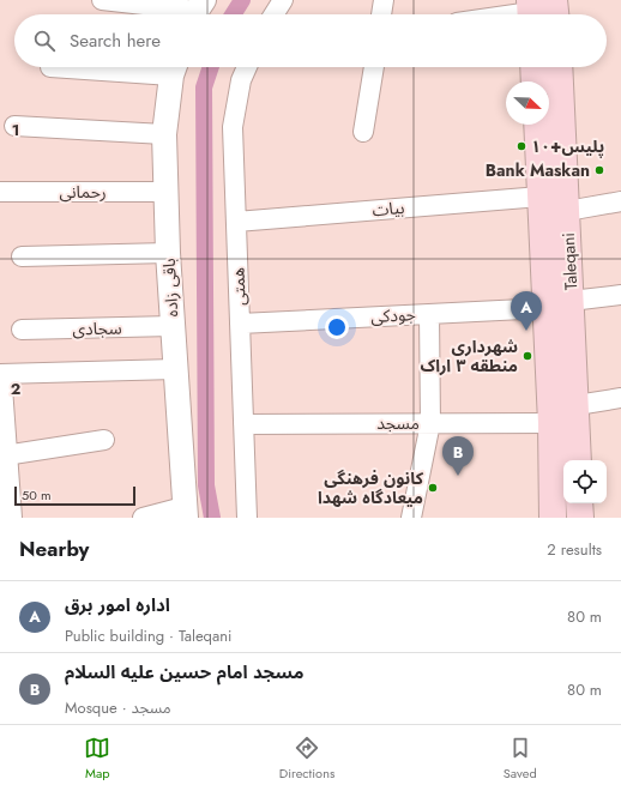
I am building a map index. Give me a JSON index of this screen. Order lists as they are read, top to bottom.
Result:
{
  "streets": {
    "main road": ["Taleqani"],
    "street": [
      "رحمانی",
      "بیات",
      "همتی",
      "باقی زاده",
      "جودکی",
      "سجادی",
      "مسجد"
    ]
  },
  "crossings": [
    ["رحمانی", "باقی زاده"],
    ["بیات", "Taleqani"],
    ["بیات", "همتی"],
    ["Taleqani", "جودکی"],
    ["Taleqani", "مسجد"],
    ["همتی", "جودکی"],
    ["همتی", "مسجد"],
    ["باقی زاده", "سجادی"]
  ],
  "places": [
    "پلیس+۱۰",
    "Bank Maskan",
    "شهرداری منطقه ۳ اراک",
    "کانون فرهنگی میعادگاه شهدا"
  ],
  "scale_bar": "50 m",
  "north": "bottom right",
  "page": {
    "search": "Search here",
    "pins": ["A", "B"],
    "scale": "50 m",
    "heading": ["Nearby", "2 results"],
    "list": [
      {
        "mark": "A",
        "name": "اداره امور برق",
        "note": "Public building · Taleqani",
        "value": "80 m"
      },
      {
        "mark": "B",
        "name": "مسجد امام حسین علیه السلام",
        "note": "Mosque · مسجد",
        "value": "80 m"
      }
    ],
    "nav": ["Map", "Directions", "Saved"]
  },
  "grid": {
    "rows": ["1", "2"]
  }
}
